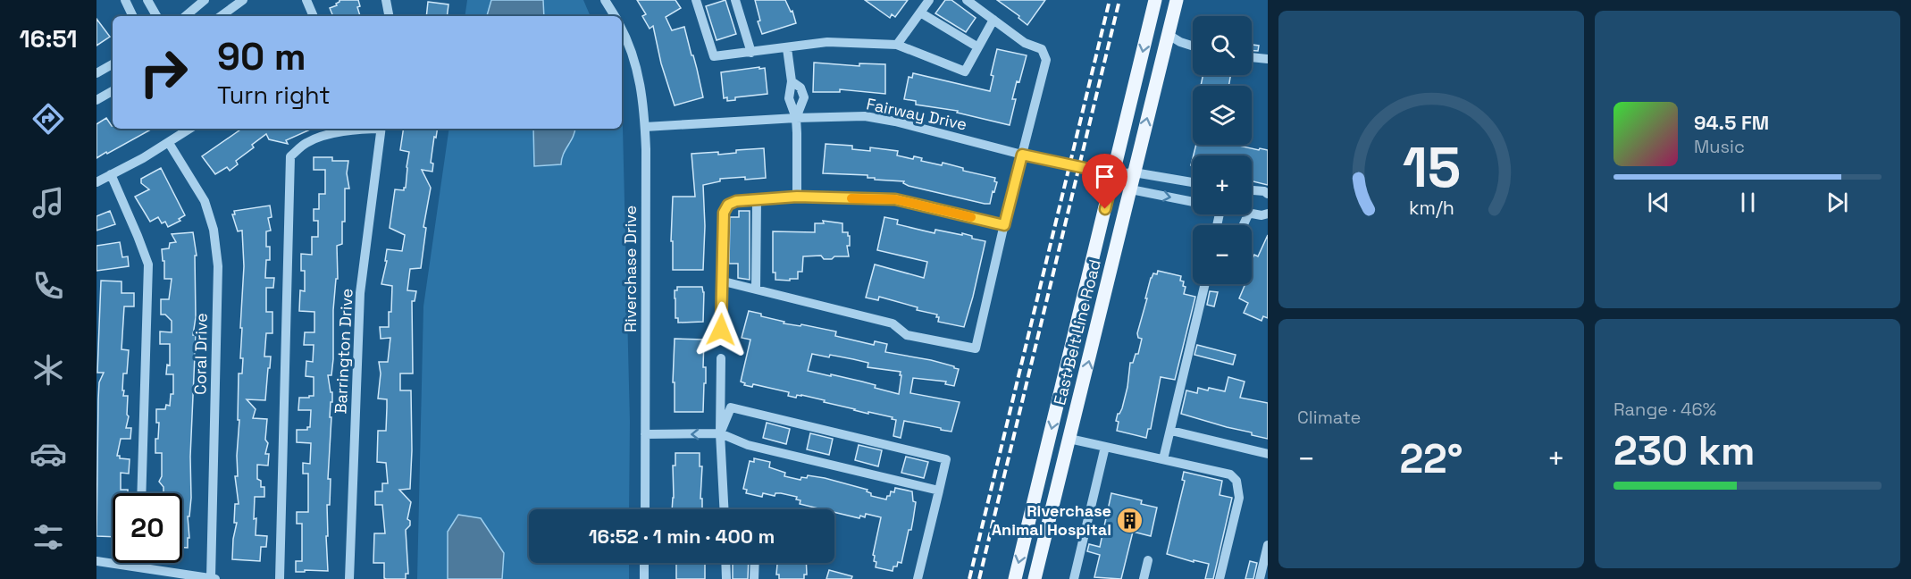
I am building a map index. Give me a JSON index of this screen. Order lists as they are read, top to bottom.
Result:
{
  "streets": {
    "main road": ["East Belt Line Road"],
    "street": [
      "Fairway Drive",
      "Riverchase Drive",
      "Barrington Drive",
      "Coral Drive"
    ]
  },
  "crossings": [
    ["Fairway Drive", "Riverchase Drive"],
    ["Fairway Drive", "East Belt Line Road"]
  ],
  "places": {
    "building": ["Riverchase Animal Hospital"]
  },
  "page": {
    "tabs": "16:51",
    "map_buttons": ["+", "−"],
    "turn": ["90 m", "Turn right"],
    "song": ["94.5 FM", "Music"],
    "tile": [
      "Climate",
      ["Range · 46%", "230 km"]
    ],
    "heat": ["−", "22°", "+"],
    "limit": "20",
    "trip": "16:52 · 1 min · 400 m",
    "gauge": ["15", "km/h"]
  }
}
